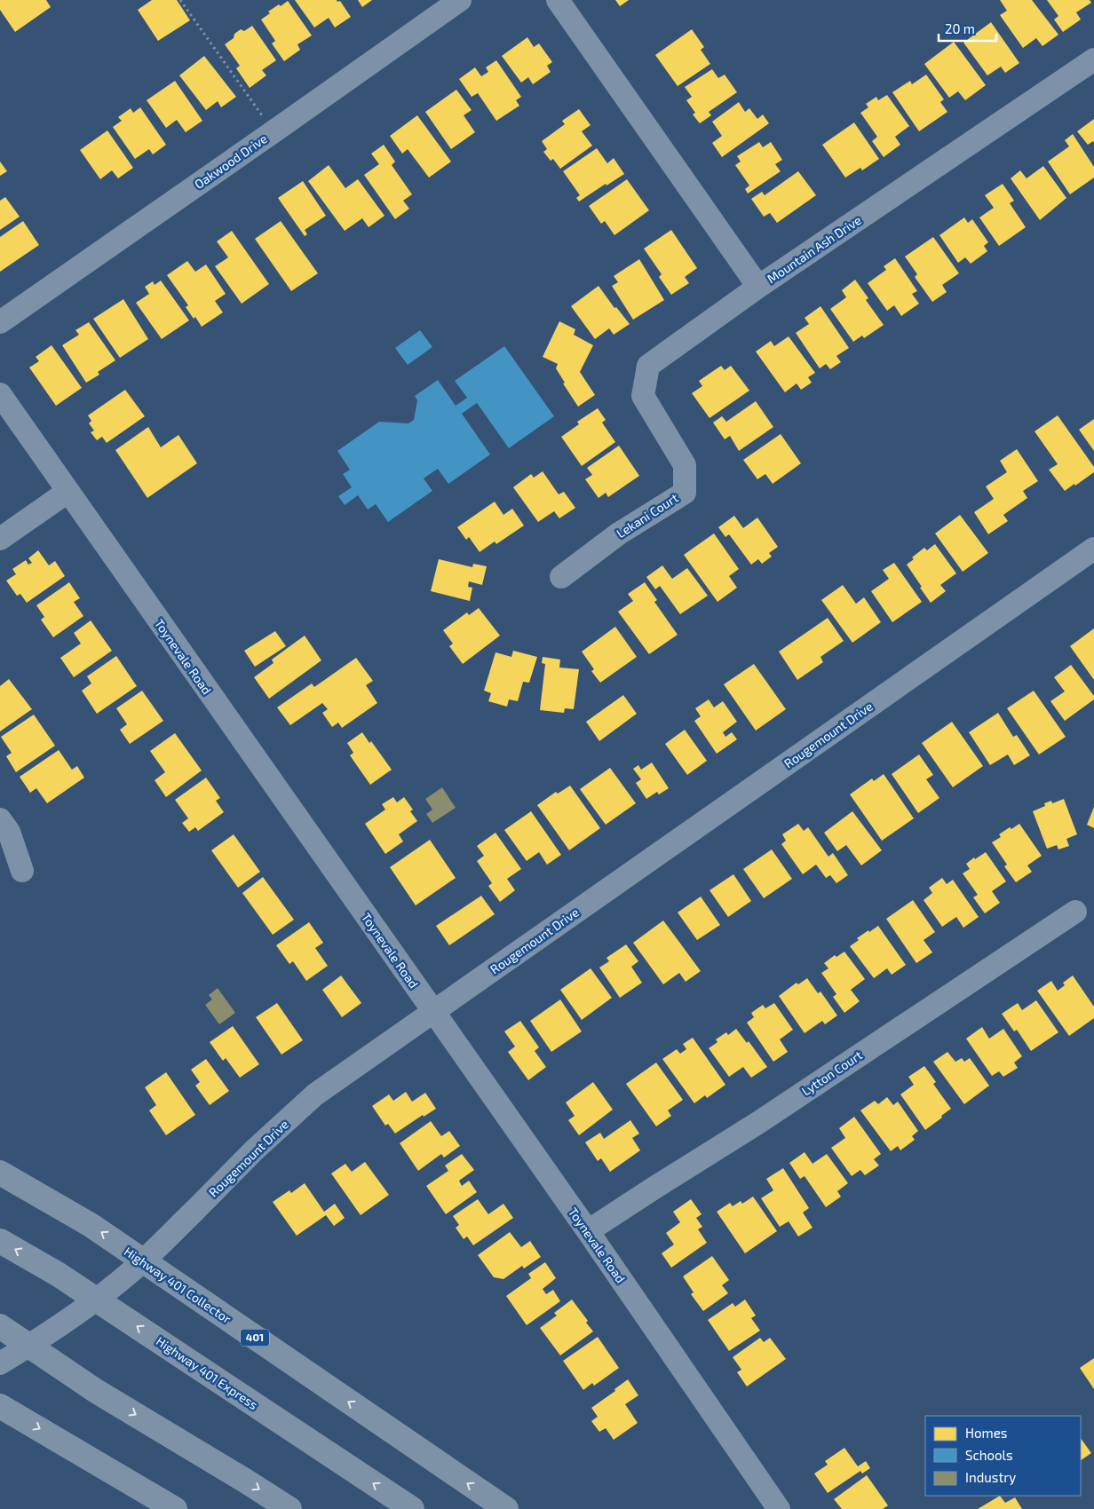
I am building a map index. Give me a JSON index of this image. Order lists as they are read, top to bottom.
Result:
{
  "streets": {
    "highway": ["Highway 401 Collector", "401", "Highway 401 Express"],
    "street": [
      "Oakwood Drive",
      "Mountain Ash Drive",
      "Lekani Court",
      "Toynevale Road",
      "Rougemount Drive",
      "Lytton Court"
    ]
  },
  "crossings": [
    ["Mountain Ash Drive", "Lekani Court"],
    ["Toynevale Road", "Rougemount Drive"],
    ["Toynevale Road", "Lytton Court"]
  ],
  "legend": ["Homes", "Schools", "Industry"],
  "scale_bar": "20 m"
}
